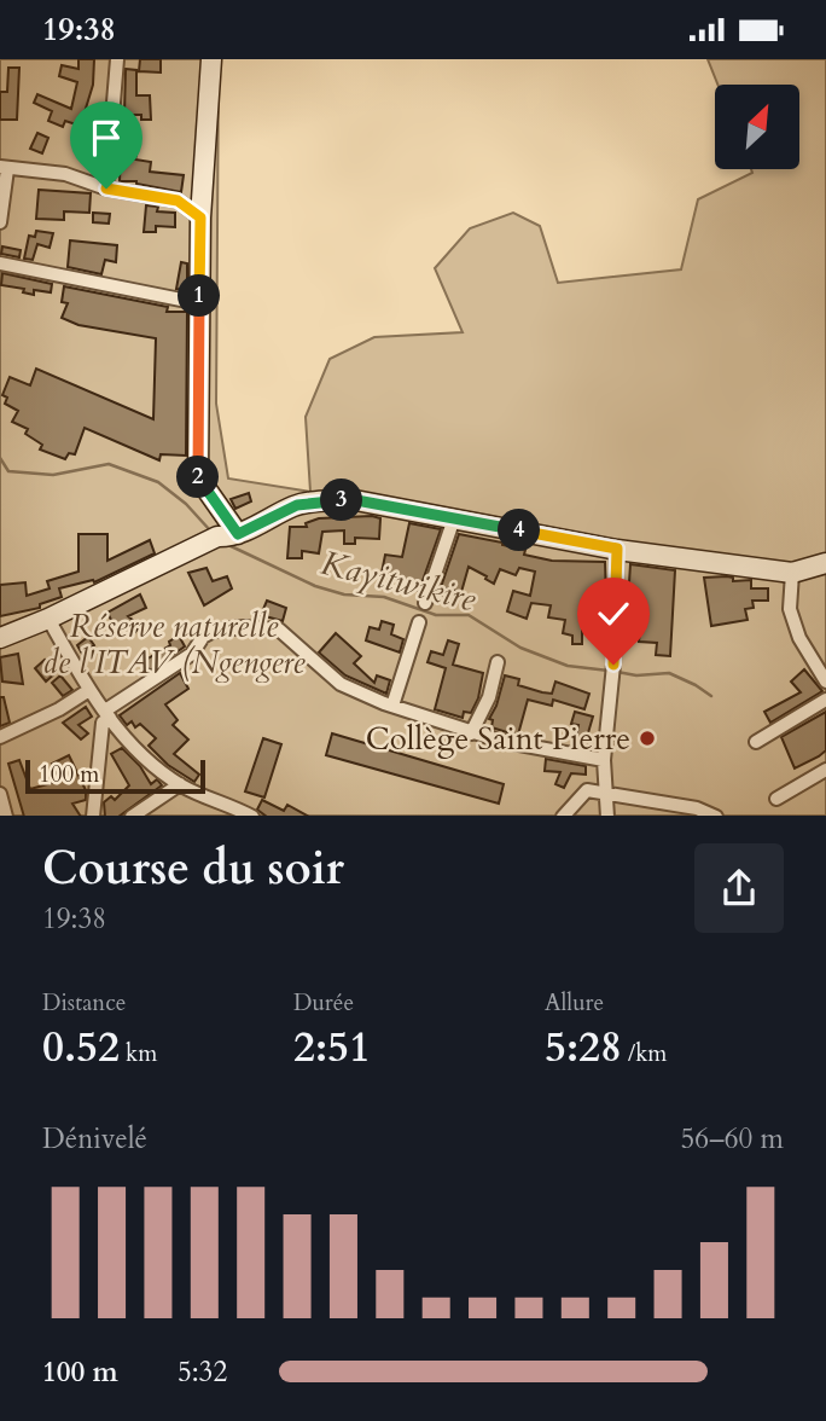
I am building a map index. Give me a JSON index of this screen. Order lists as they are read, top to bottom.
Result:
{
  "water": ["Kayitwikire"],
  "parks": ["Réserve naturelle de l'ITAV (Ngengere"],
  "places": ["Collège Saint Pierre"],
  "scale_bar": "100 m",
  "north": "top right",
  "page": {
    "status": "19:38",
    "pins": [
      "1",
      "2",
      "3",
      "4"
    ],
    "scale": "100 m",
    "heading": ["Course du soir", "19:38"],
    "stats": [
      ["Distance", "0.52 km"],
      ["Durée", "2:51"],
      ["Allure", "5:28 /km"]
    ],
    "chart": ["Dénivelé", "56–60 m"],
    "list": [
      {
        "name": "100 m",
        "note": "5:32"
      }
    ]
  }
}
